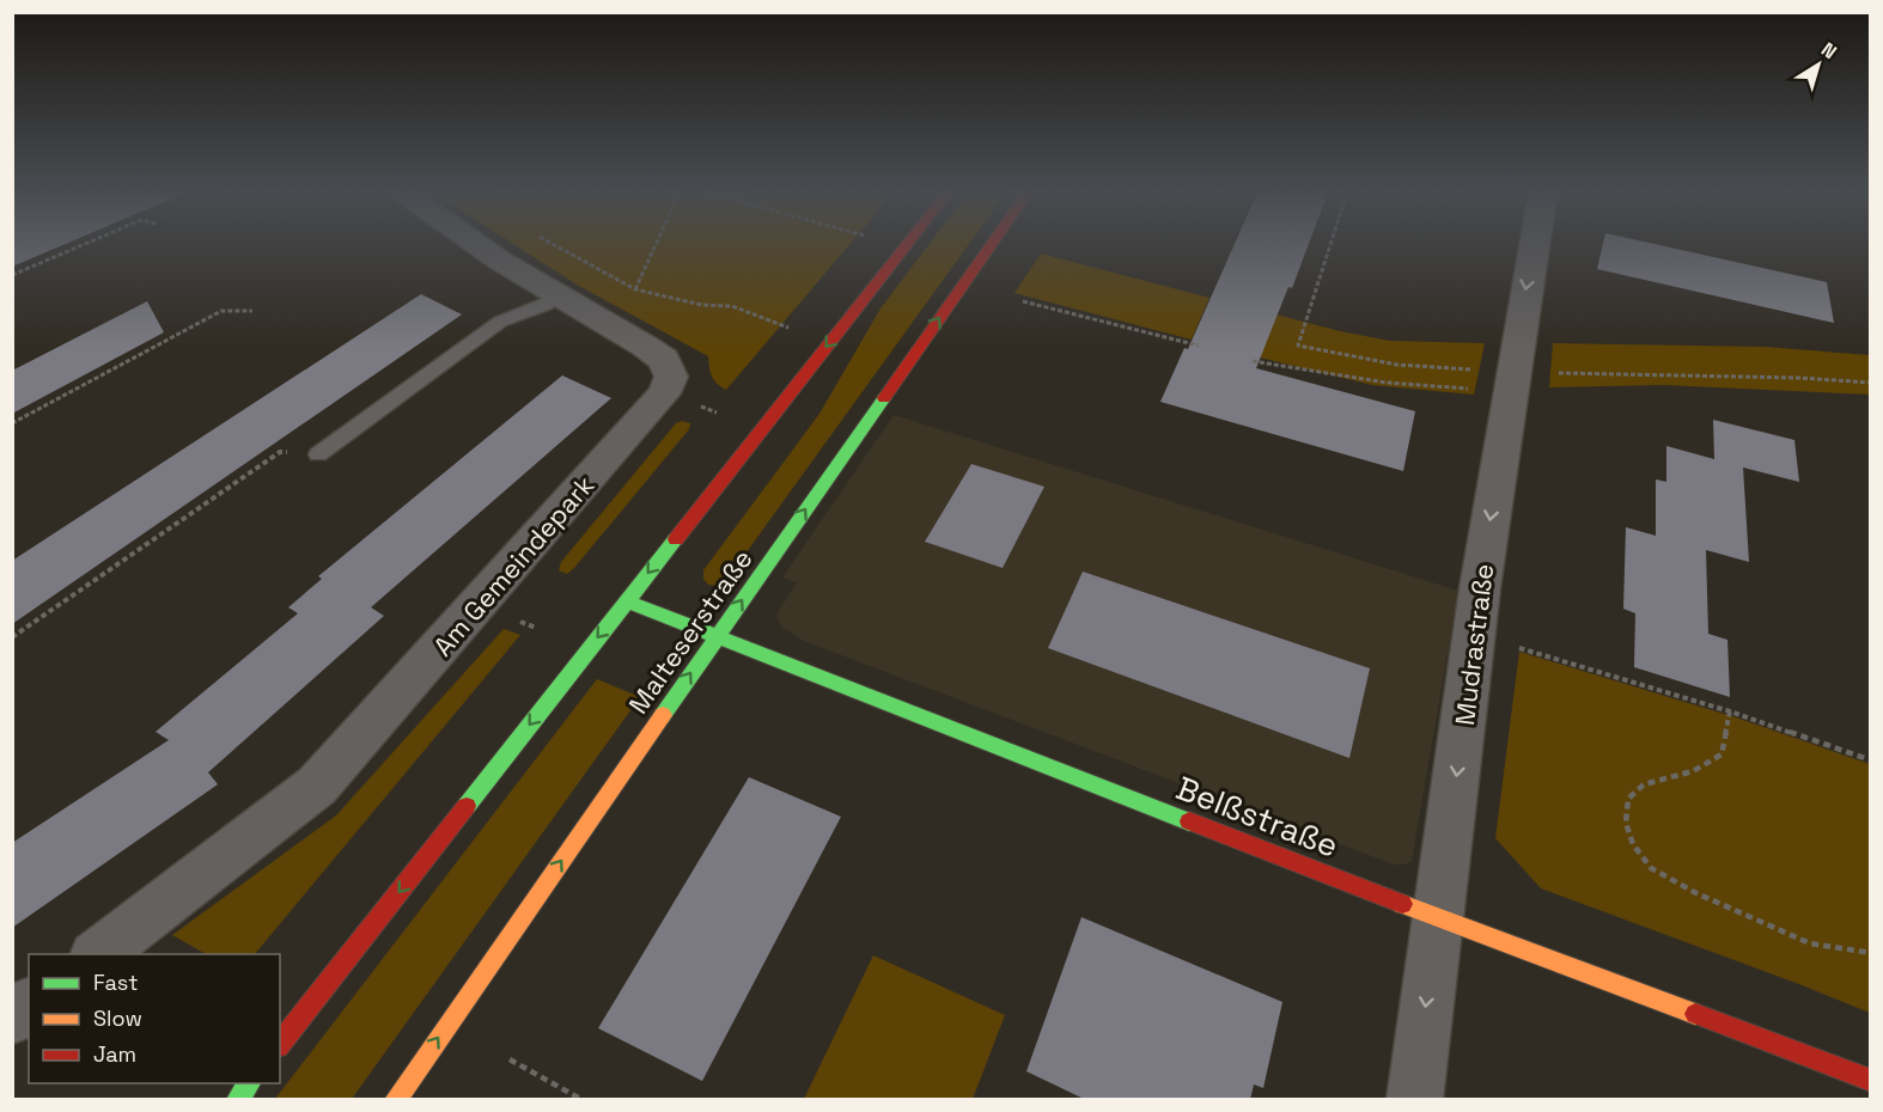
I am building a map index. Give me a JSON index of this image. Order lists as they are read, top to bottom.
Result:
{
  "streets": {
    "main road": ["Malteserstraße", "Belßstraße"],
    "street": ["Am Gemeindepark", "Mudrastraße"]
  },
  "crossings": [
    ["Malteserstraße", "Belßstraße"],
    ["Mudrastraße", "Belßstraße"]
  ],
  "one_way": ["Mudrastraße"],
  "legend": ["Fast", "Slow", "Jam"],
  "north": "top right"
}
